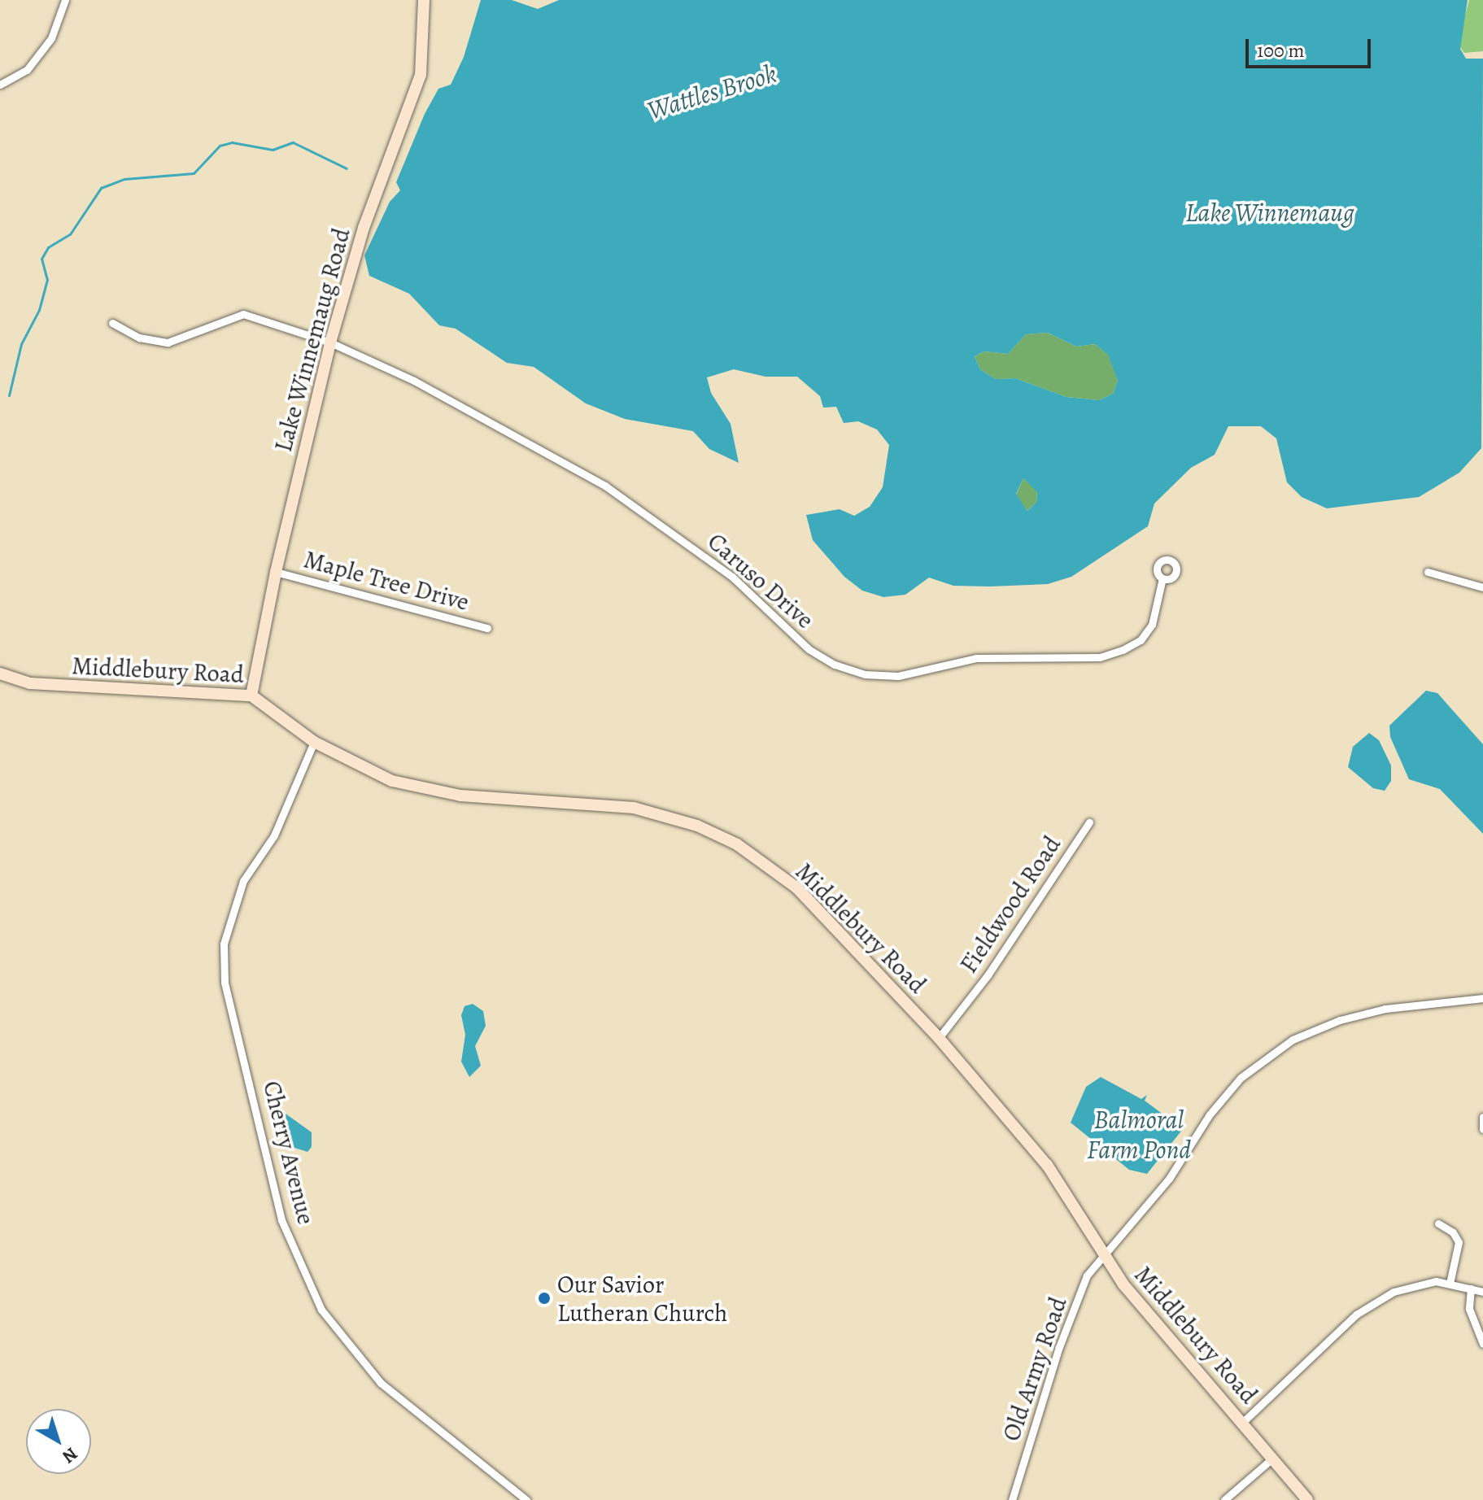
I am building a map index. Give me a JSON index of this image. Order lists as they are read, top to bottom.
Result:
{
  "streets": {
    "street": [
      "Lake Winnemaug Road",
      "Maple Tree Drive",
      "Caruso Drive",
      "Middlebury Road",
      "Fieldwood Road",
      "Cherry Avenue",
      "Old Army Road"
    ]
  },
  "crossings": [
    ["Lake Winnemaug Road", "Maple Tree Drive"],
    ["Lake Winnemaug Road", "Caruso Drive"],
    ["Lake Winnemaug Road", "Middlebury Road"],
    ["Middlebury Road", "Fieldwood Road"],
    ["Middlebury Road", "Cherry Avenue"],
    ["Middlebury Road", "Old Army Road"]
  ],
  "water": ["Wattles Brook", "Lake Winnemaug", "Balmoral Farm Pond"],
  "places": ["Our Savior Lutheran Church"],
  "scale_bar": "100 m",
  "north": "bottom right"
}
